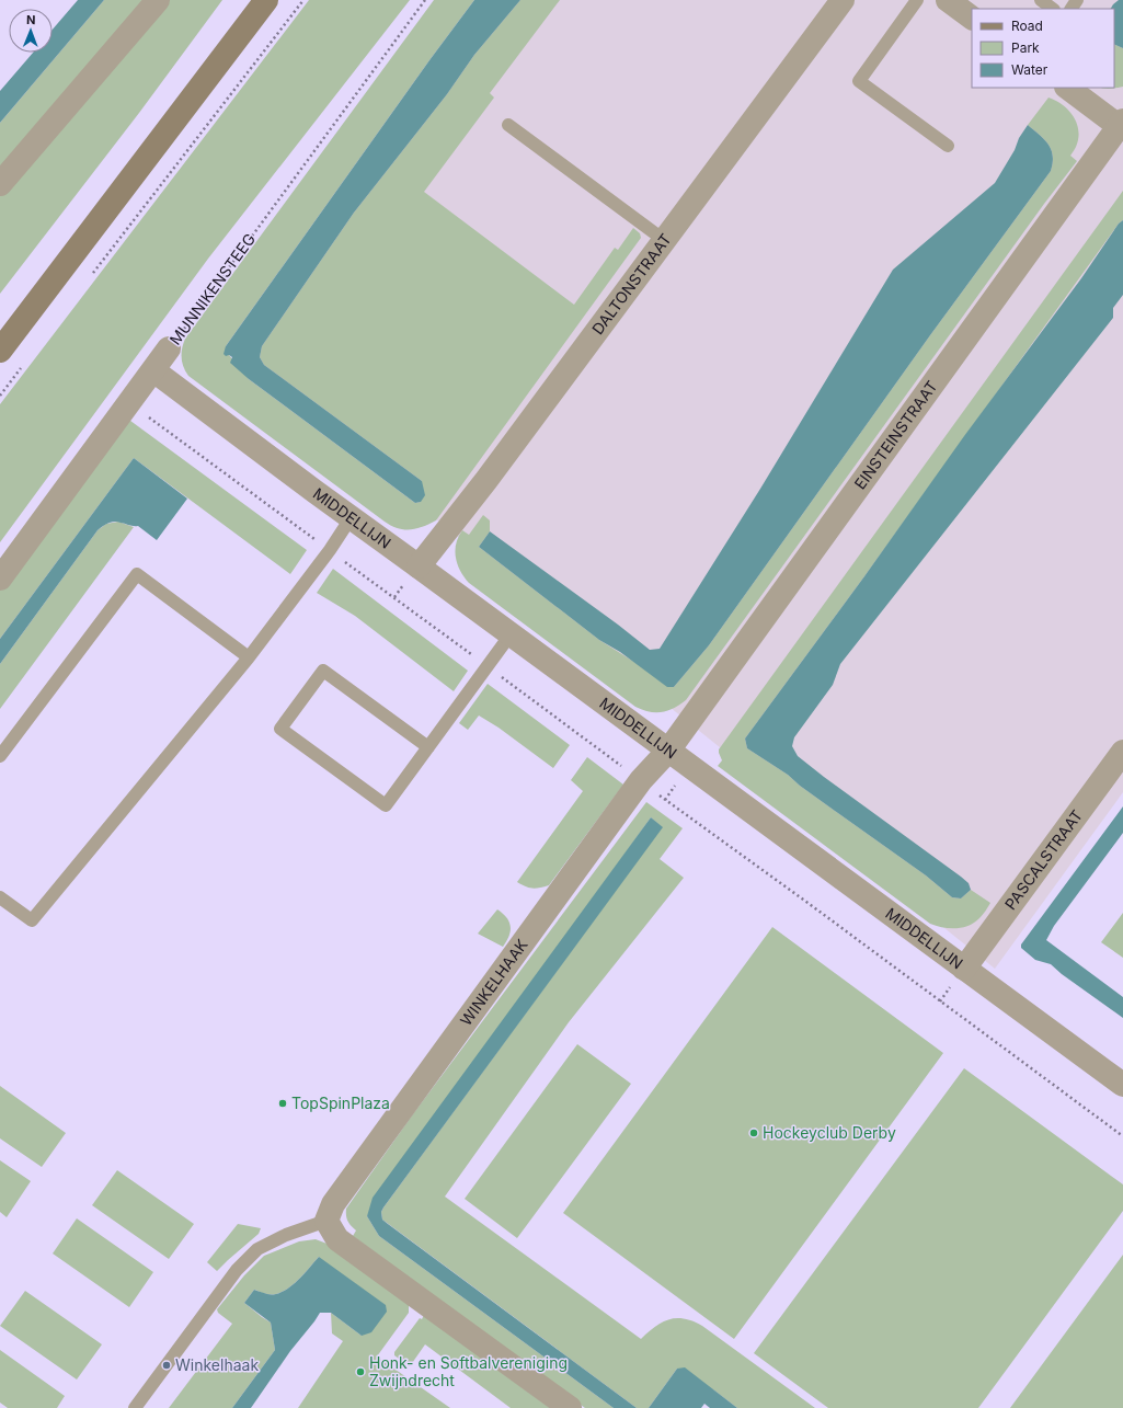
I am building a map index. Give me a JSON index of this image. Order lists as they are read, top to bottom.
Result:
{
  "streets": {
    "street": [
      "DALTONSTRAAT",
      "MUNNIKENSTEEG",
      "EINSTEINSTRAAT",
      "MIDDELLIJN",
      "PASCALSTRAAT",
      "WINKELHAAK"
    ]
  },
  "crossings": [
    ["DALTONSTRAAT", "MIDDELLIJN"],
    ["MUNNIKENSTEEG", "MIDDELLIJN"],
    ["EINSTEINSTRAAT", "MIDDELLIJN"],
    ["EINSTEINSTRAAT", "WINKELHAAK"],
    ["MIDDELLIJN", "PASCALSTRAAT"],
    ["MIDDELLIJN", "WINKELHAAK"]
  ],
  "places": [
    "TopSpinPlaza",
    "Hockeyclub Derby",
    "Winkelhaak",
    "Honk- en Softbalvereniging Zwijndrecht"
  ],
  "legend": ["Road", "Park", "Water"],
  "north": "top"
}
